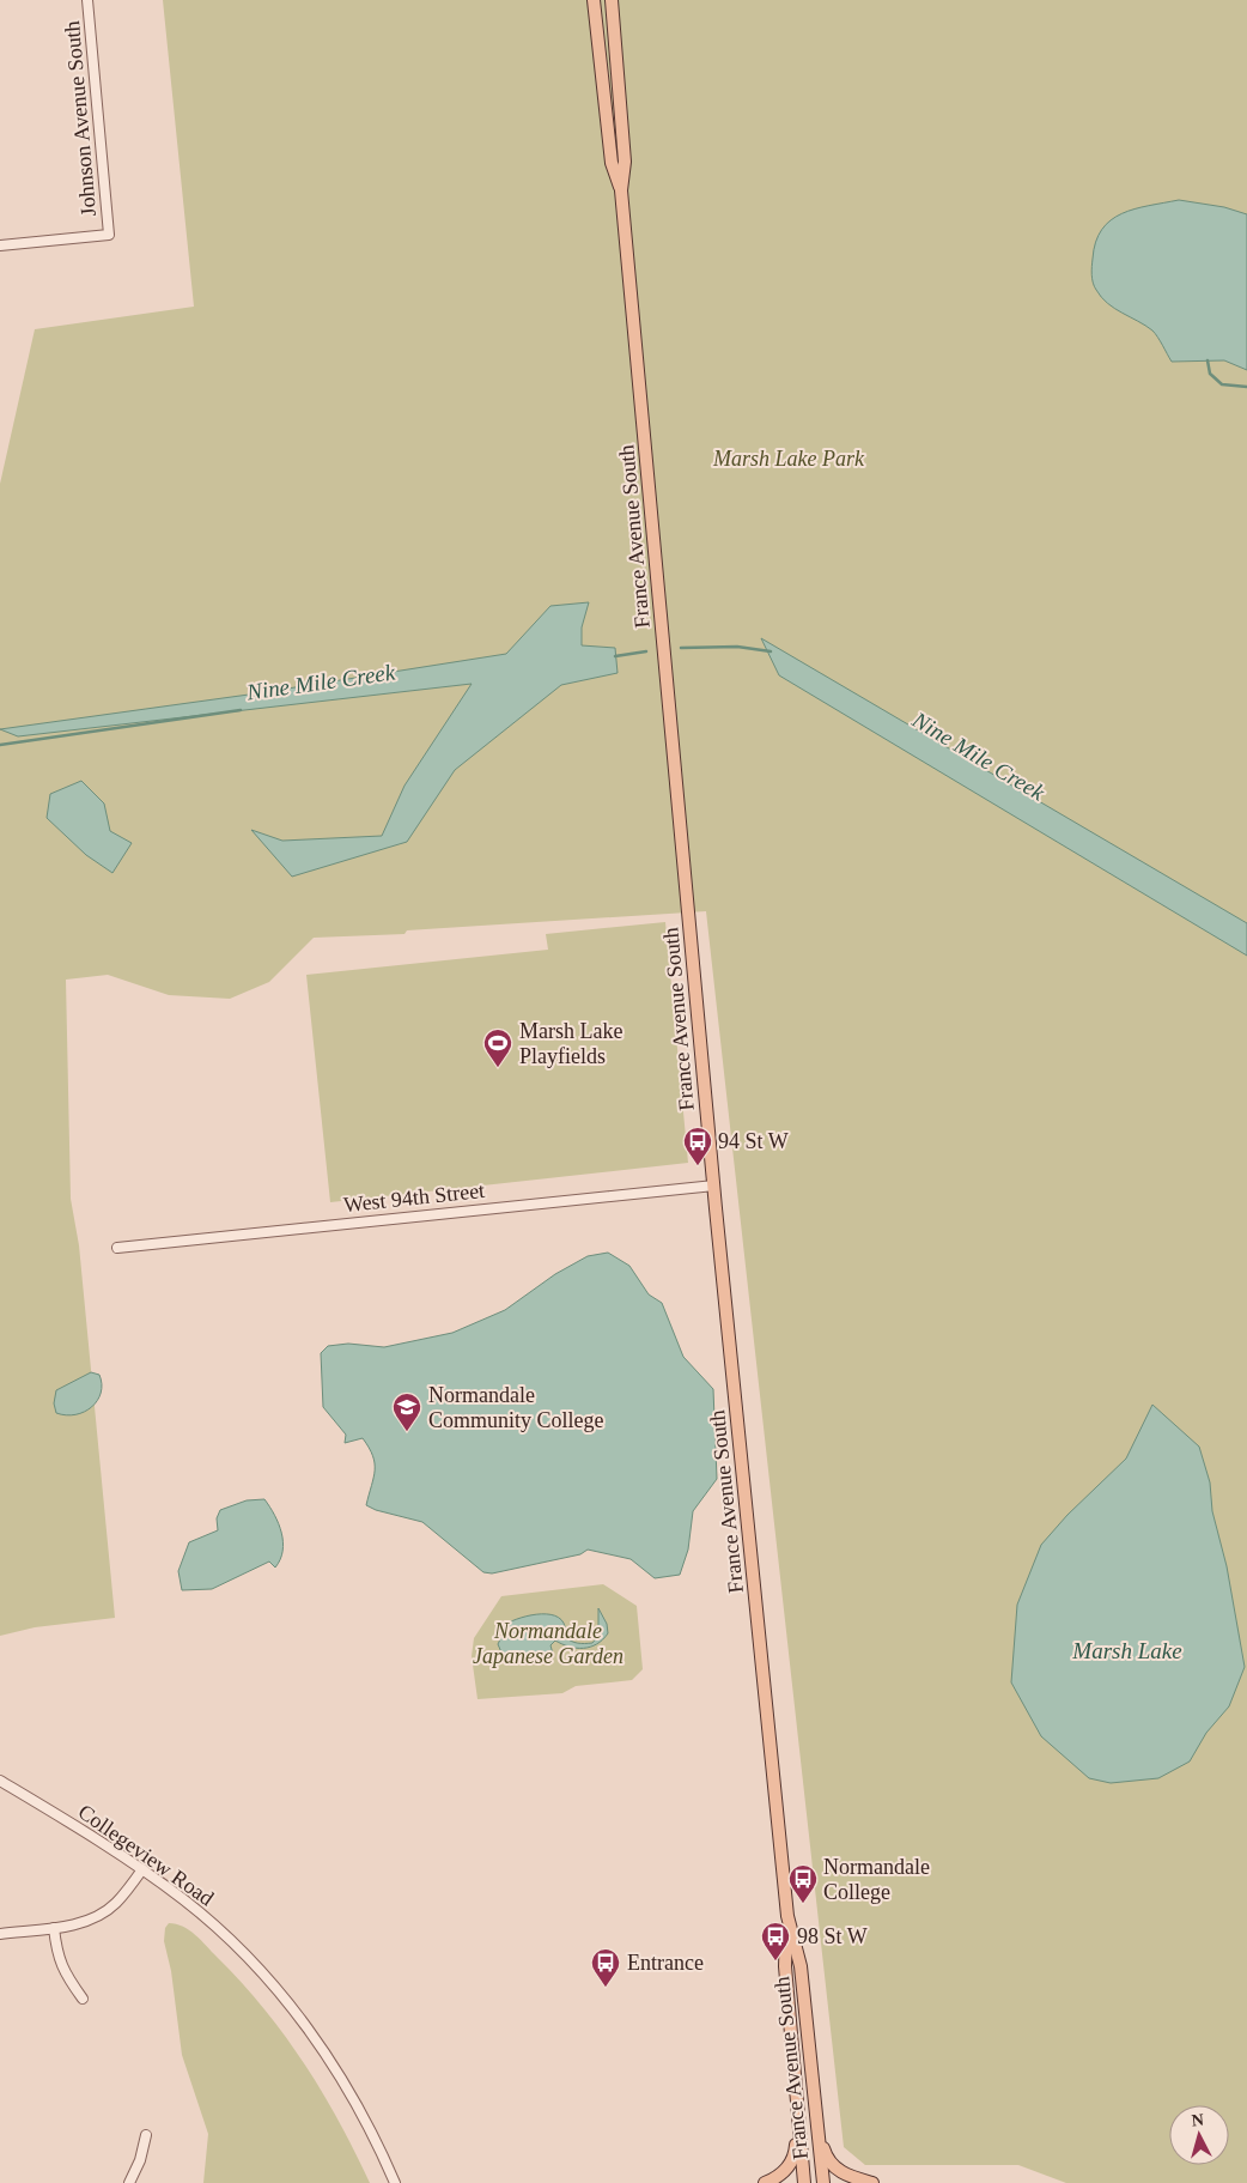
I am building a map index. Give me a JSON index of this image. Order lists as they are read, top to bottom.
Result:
{
  "streets": {
    "main road": ["France Avenue South"],
    "street": ["Johnson Avenue South", "West 94th Street", "Collegeview Road"]
  },
  "crossings": [
    ["France Avenue South", "West 94th Street"]
  ],
  "water": ["Nine Mile Creek", "Marsh Lake"],
  "parks": ["Marsh Lake Park", "Normandale Japanese Garden"],
  "places": {
    "sports": ["Marsh Lake Playfields"],
    "bus stop": [
      "94 St W",
      "Normandale College",
      "98 St W",
      "Entrance"
    ],
    "school or university": ["Normandale Community College"]
  },
  "north": "top"
}
